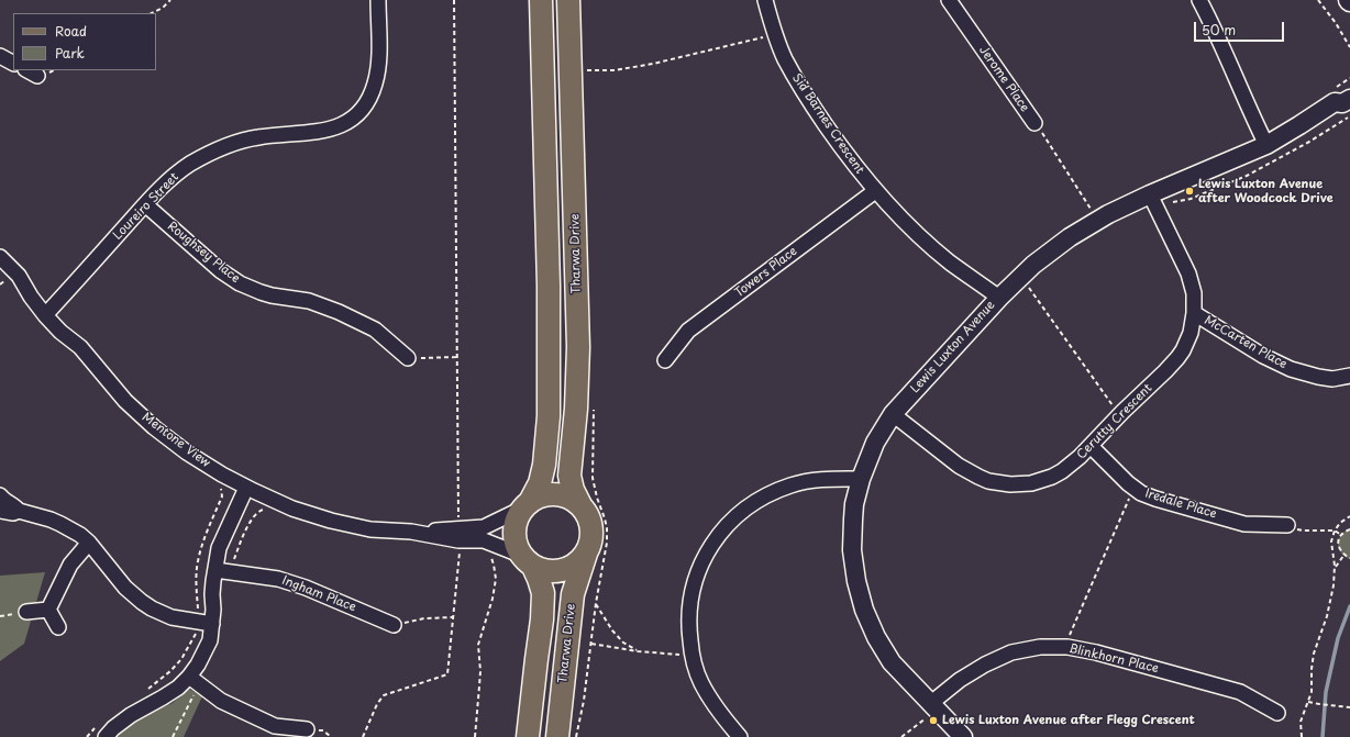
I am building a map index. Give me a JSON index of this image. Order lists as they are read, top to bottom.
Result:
{
  "streets": {
    "main road": ["Tharwa Drive"],
    "street": [
      "Jerome Place",
      "Sid Barnes Crescent",
      "Loureiro Street",
      "Roughsey Place",
      "Towers Place",
      "McCarten Place",
      "Lewis Luxton Avenue",
      "Cerutty Crescent",
      "Mentone View",
      "Iredale Place",
      "Ingham Place",
      "Blinkhorn Place"
    ]
  },
  "crossings": [
    ["Sid Barnes Crescent", "Towers Place"],
    ["Sid Barnes Crescent", "Lewis Luxton Avenue"],
    ["Loureiro Street", "Roughsey Place"],
    ["Loureiro Street", "Mentone View"],
    ["Tharwa Drive", "Mentone View"],
    ["McCarten Place", "Cerutty Crescent"],
    ["Lewis Luxton Avenue", "Cerutty Crescent"],
    ["Lewis Luxton Avenue", "Blinkhorn Place"],
    ["Cerutty Crescent", "Iredale Place"]
  ],
  "places": ["Lewis Luxton Avenue after Woodcock Drive", "Lewis Luxton Avenue after Flegg Crescent"],
  "legend": ["Road", "Park"],
  "scale_bar": "50 m"
}
